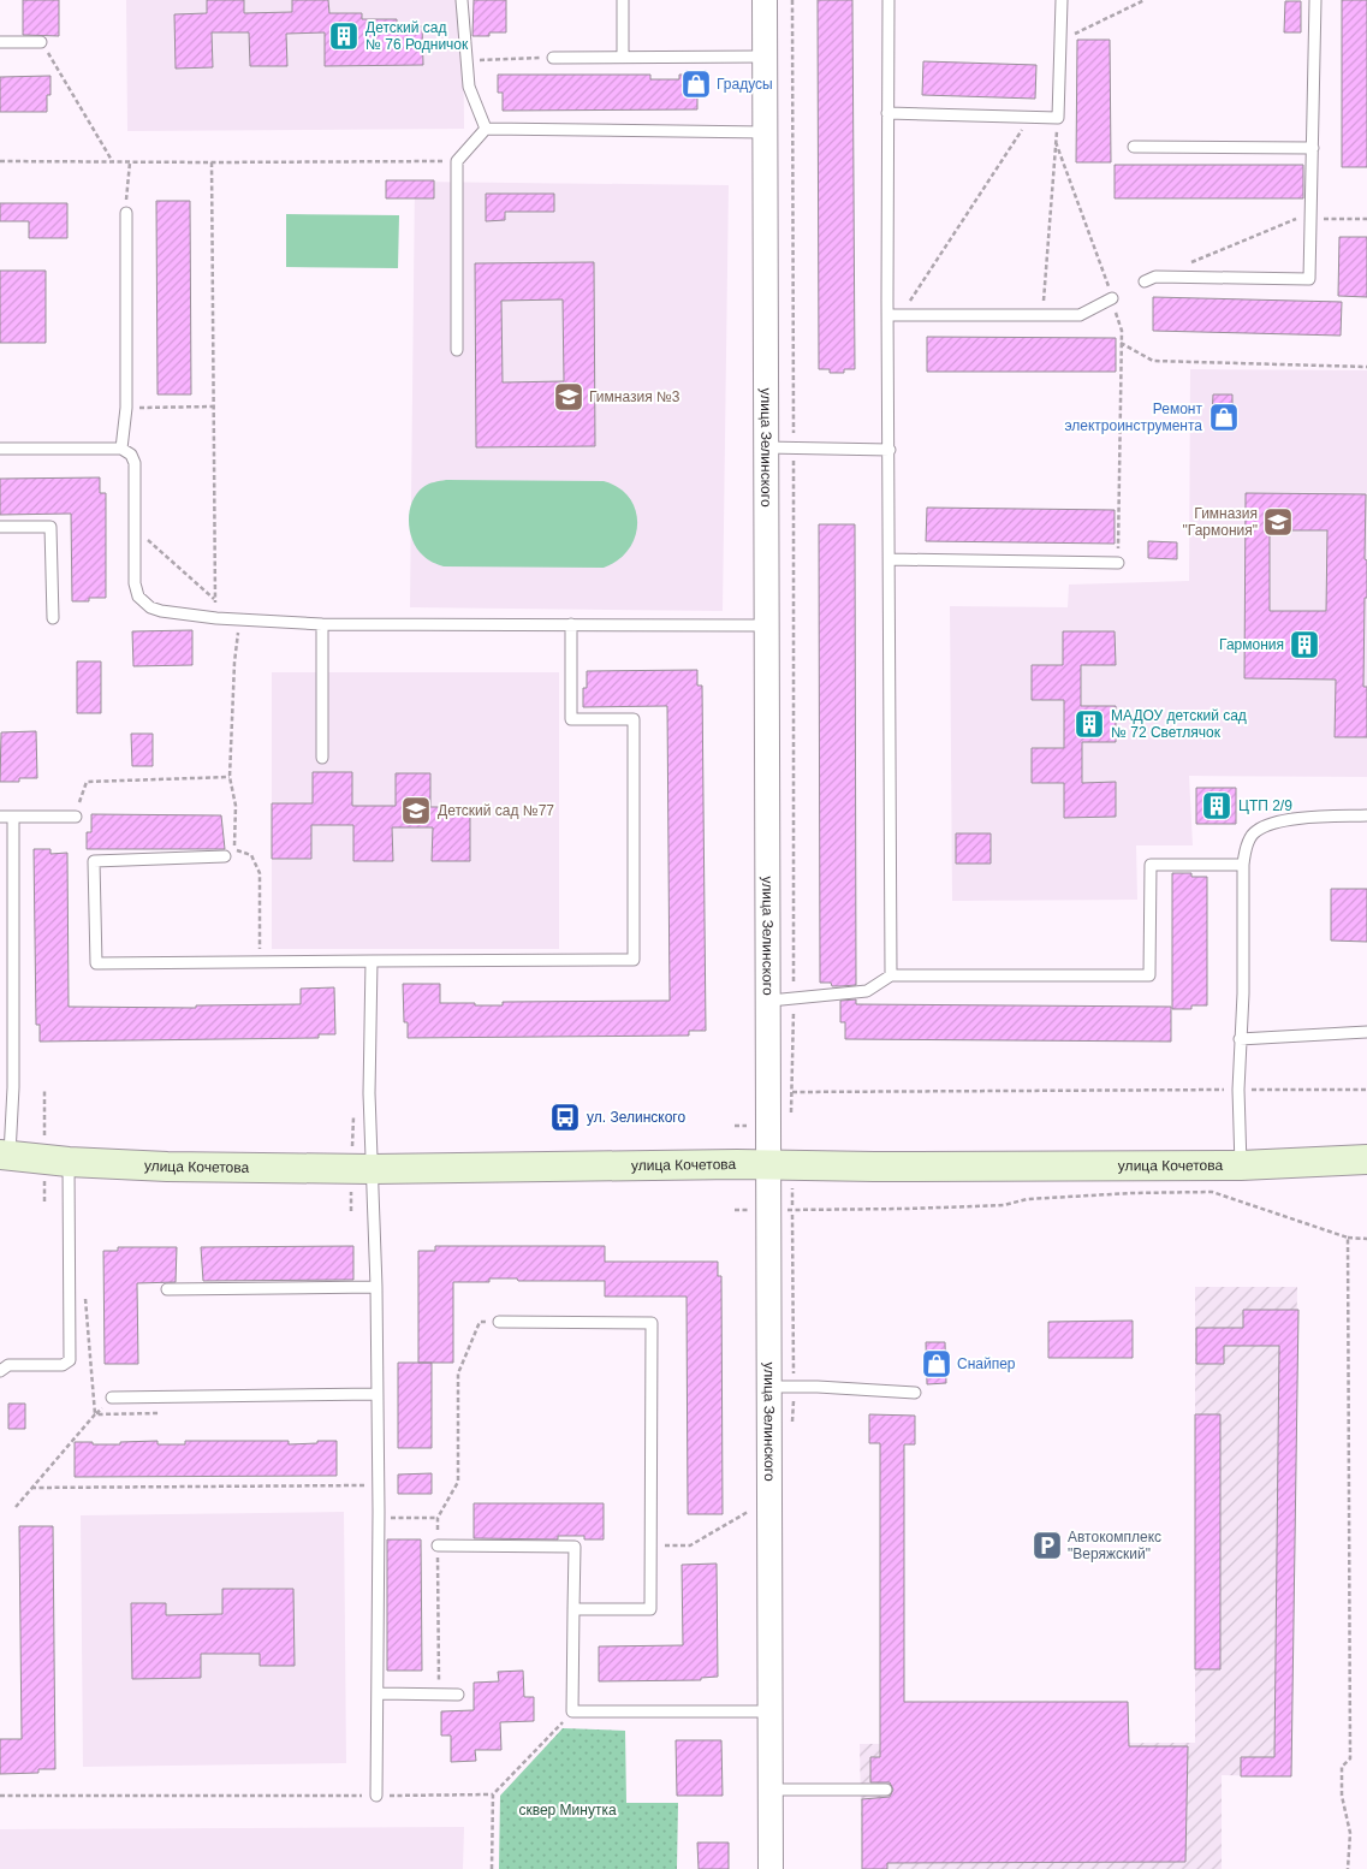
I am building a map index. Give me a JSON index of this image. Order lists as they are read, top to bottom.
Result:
{
  "streets": {
    "main road": ["улица Кочетова"],
    "street": ["улица Зелинского"]
  },
  "crossings": [
    ["улица Зелинского", "улица Кочетова"]
  ],
  "parks": ["сквер Минутка"],
  "places": {
    "building": [
      "Детский сад № 76 Родничок",
      "Гармония",
      "МАДОУ детский сад № 72 Светлячок",
      "ЦТП 2/9"
    ],
    "shop": ["Градусы", "Ремонт электроинструмента", "Снайпер"],
    "school or university": ["Гимназия №3", "Гимназия \"Гармония\"", "Детский сад №77"],
    "bus stop": ["ул. Зелинского"],
    "parking": ["Автокомплекс \"Веряжский\""]
  }
}
